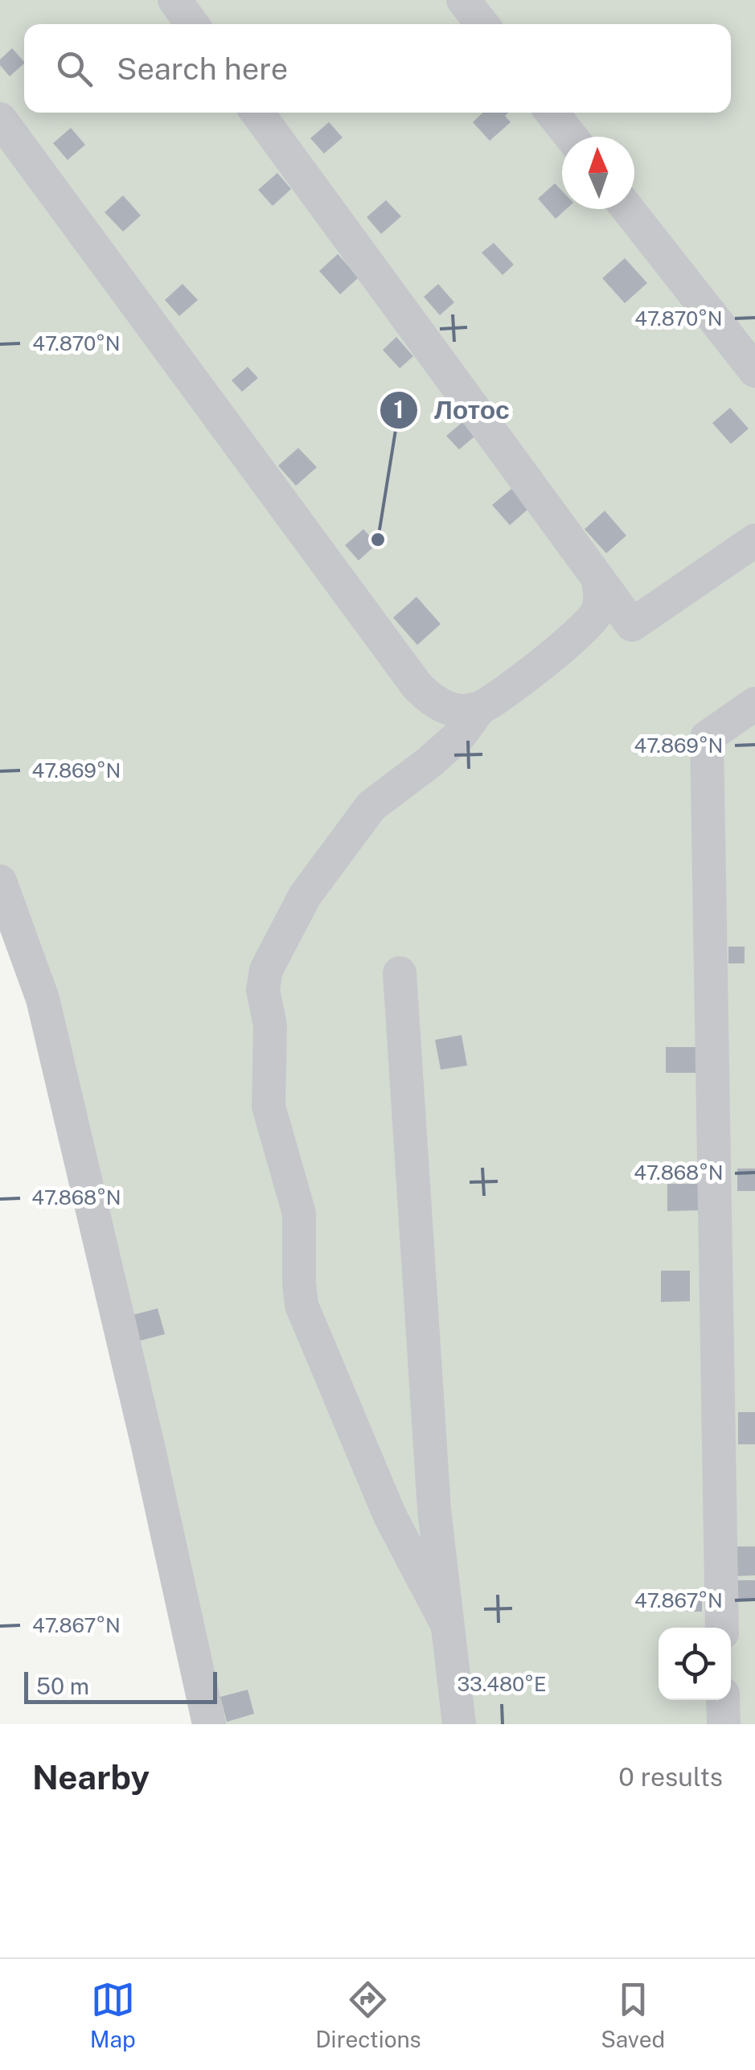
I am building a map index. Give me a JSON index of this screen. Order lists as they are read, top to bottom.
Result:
{
  "places": ["Лотос"],
  "scale_bar": "50 m",
  "north": "top",
  "page": {
    "search": "Search here",
    "scale": "50 m",
    "heading": ["Nearby", "0 results"],
    "nav": ["Map", "Directions", "Saved"]
  },
  "coordinates": [
    "47.870°N",
    "47.869°N",
    "47.868°N",
    "47.867°N",
    "33.480°E"
  ]
}
